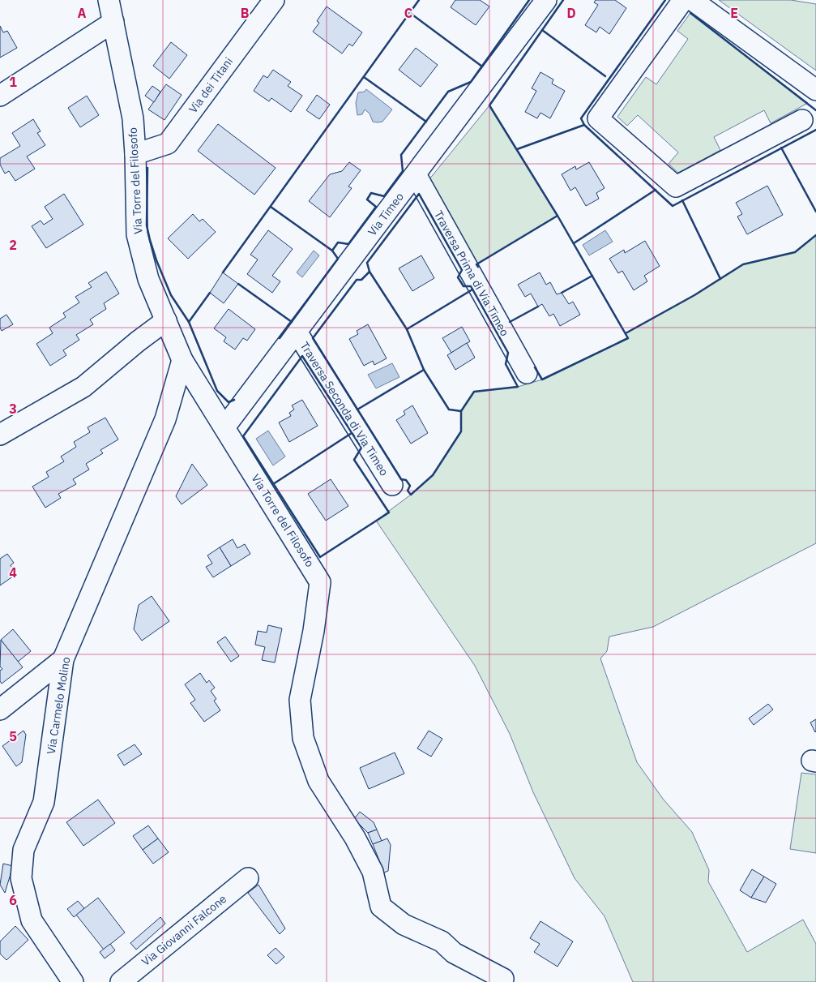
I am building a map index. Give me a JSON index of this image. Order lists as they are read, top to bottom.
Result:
{
  "streets": {
    "street": [
      "Via dei Titani",
      "Via Torre del Filosofo",
      "Via Timeo",
      "Traversa Prima di Via Timeo",
      "Traversa Seconda di Via Timeo",
      "Via Carmelo Molino",
      "Via Giovanni Falcone"
    ]
  },
  "crossings": [
    ["Via dei Titani", "Via Torre del Filosofo"],
    ["Via Torre del Filosofo", "Via Timeo"],
    ["Via Torre del Filosofo", "Via Carmelo Molino"],
    ["Via Timeo", "Traversa Prima di Via Timeo"],
    ["Via Timeo", "Traversa Seconda di Via Timeo"]
  ],
  "grid": {
    "columns": [
      "A",
      "B",
      "C",
      "D",
      "E"
    ],
    "rows": [
      "1",
      "2",
      "3",
      "4",
      "5",
      "6"
    ]
  }
}
